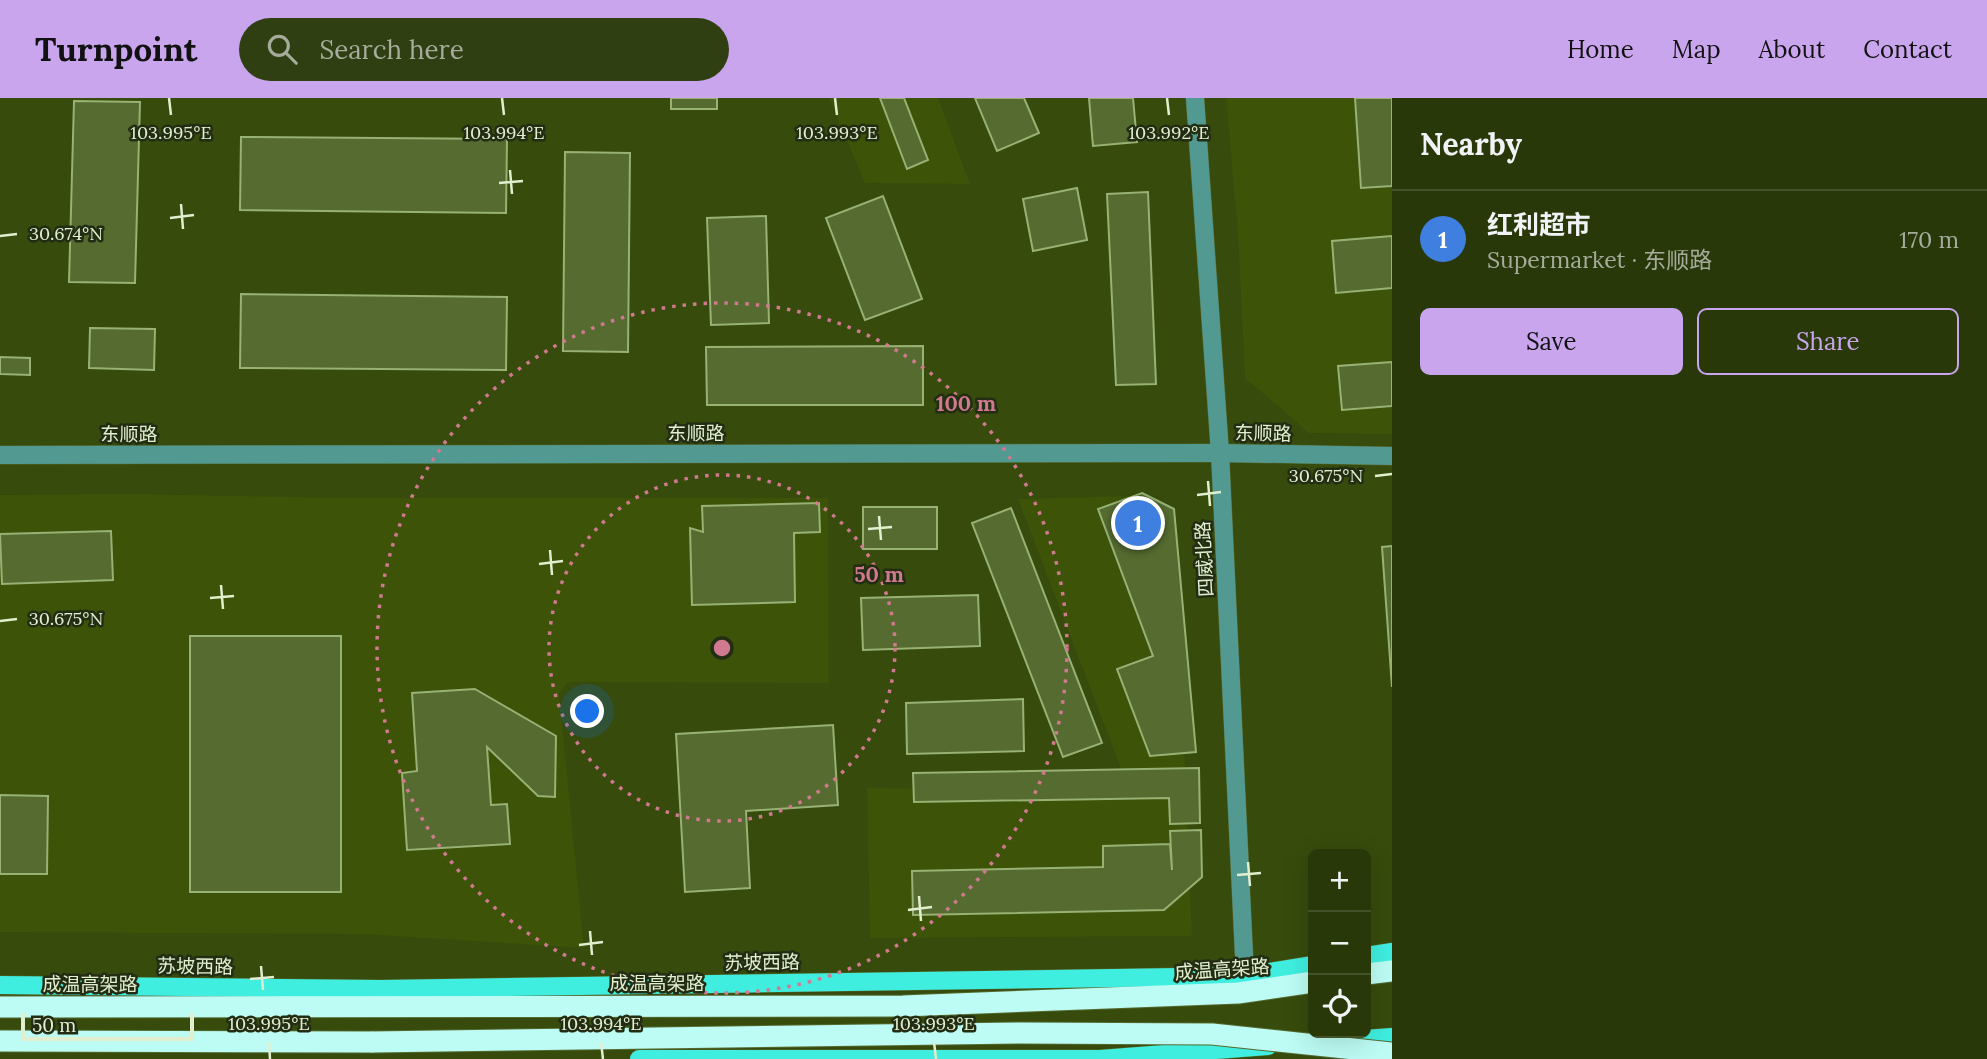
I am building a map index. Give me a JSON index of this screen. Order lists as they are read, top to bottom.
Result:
{
  "streets": {
    "highway": ["成温高架路"],
    "main road": ["苏坡西路"],
    "street": ["东顺路", "四威北路"]
  },
  "crossings": [
    ["东顺路", "四威北路"],
    ["四威北路", "苏坡西路"]
  ],
  "scale_bar": "50 m",
  "page": {
    "header": "Turnpoint",
    "search": "Search here",
    "nav": [
      "Home",
      "Map",
      "About",
      "Contact"
    ],
    "heading": "Nearby",
    "list": [
      {
        "mark": "1",
        "name": "红利超市",
        "note": "Supermarket · 东顺路",
        "value": "170 m"
      }
    ],
    "buttons": ["Save", "Share"],
    "pins": "1",
    "map_buttons": ["+", "−"],
    "scale": "50 m"
  },
  "coordinates": [
    "103.995°E",
    "103.994°E",
    "103.993°E",
    "103.992°E",
    "30.674°N",
    "30.675°N"
  ],
  "rings": ["100 m", "50 m"]
}
